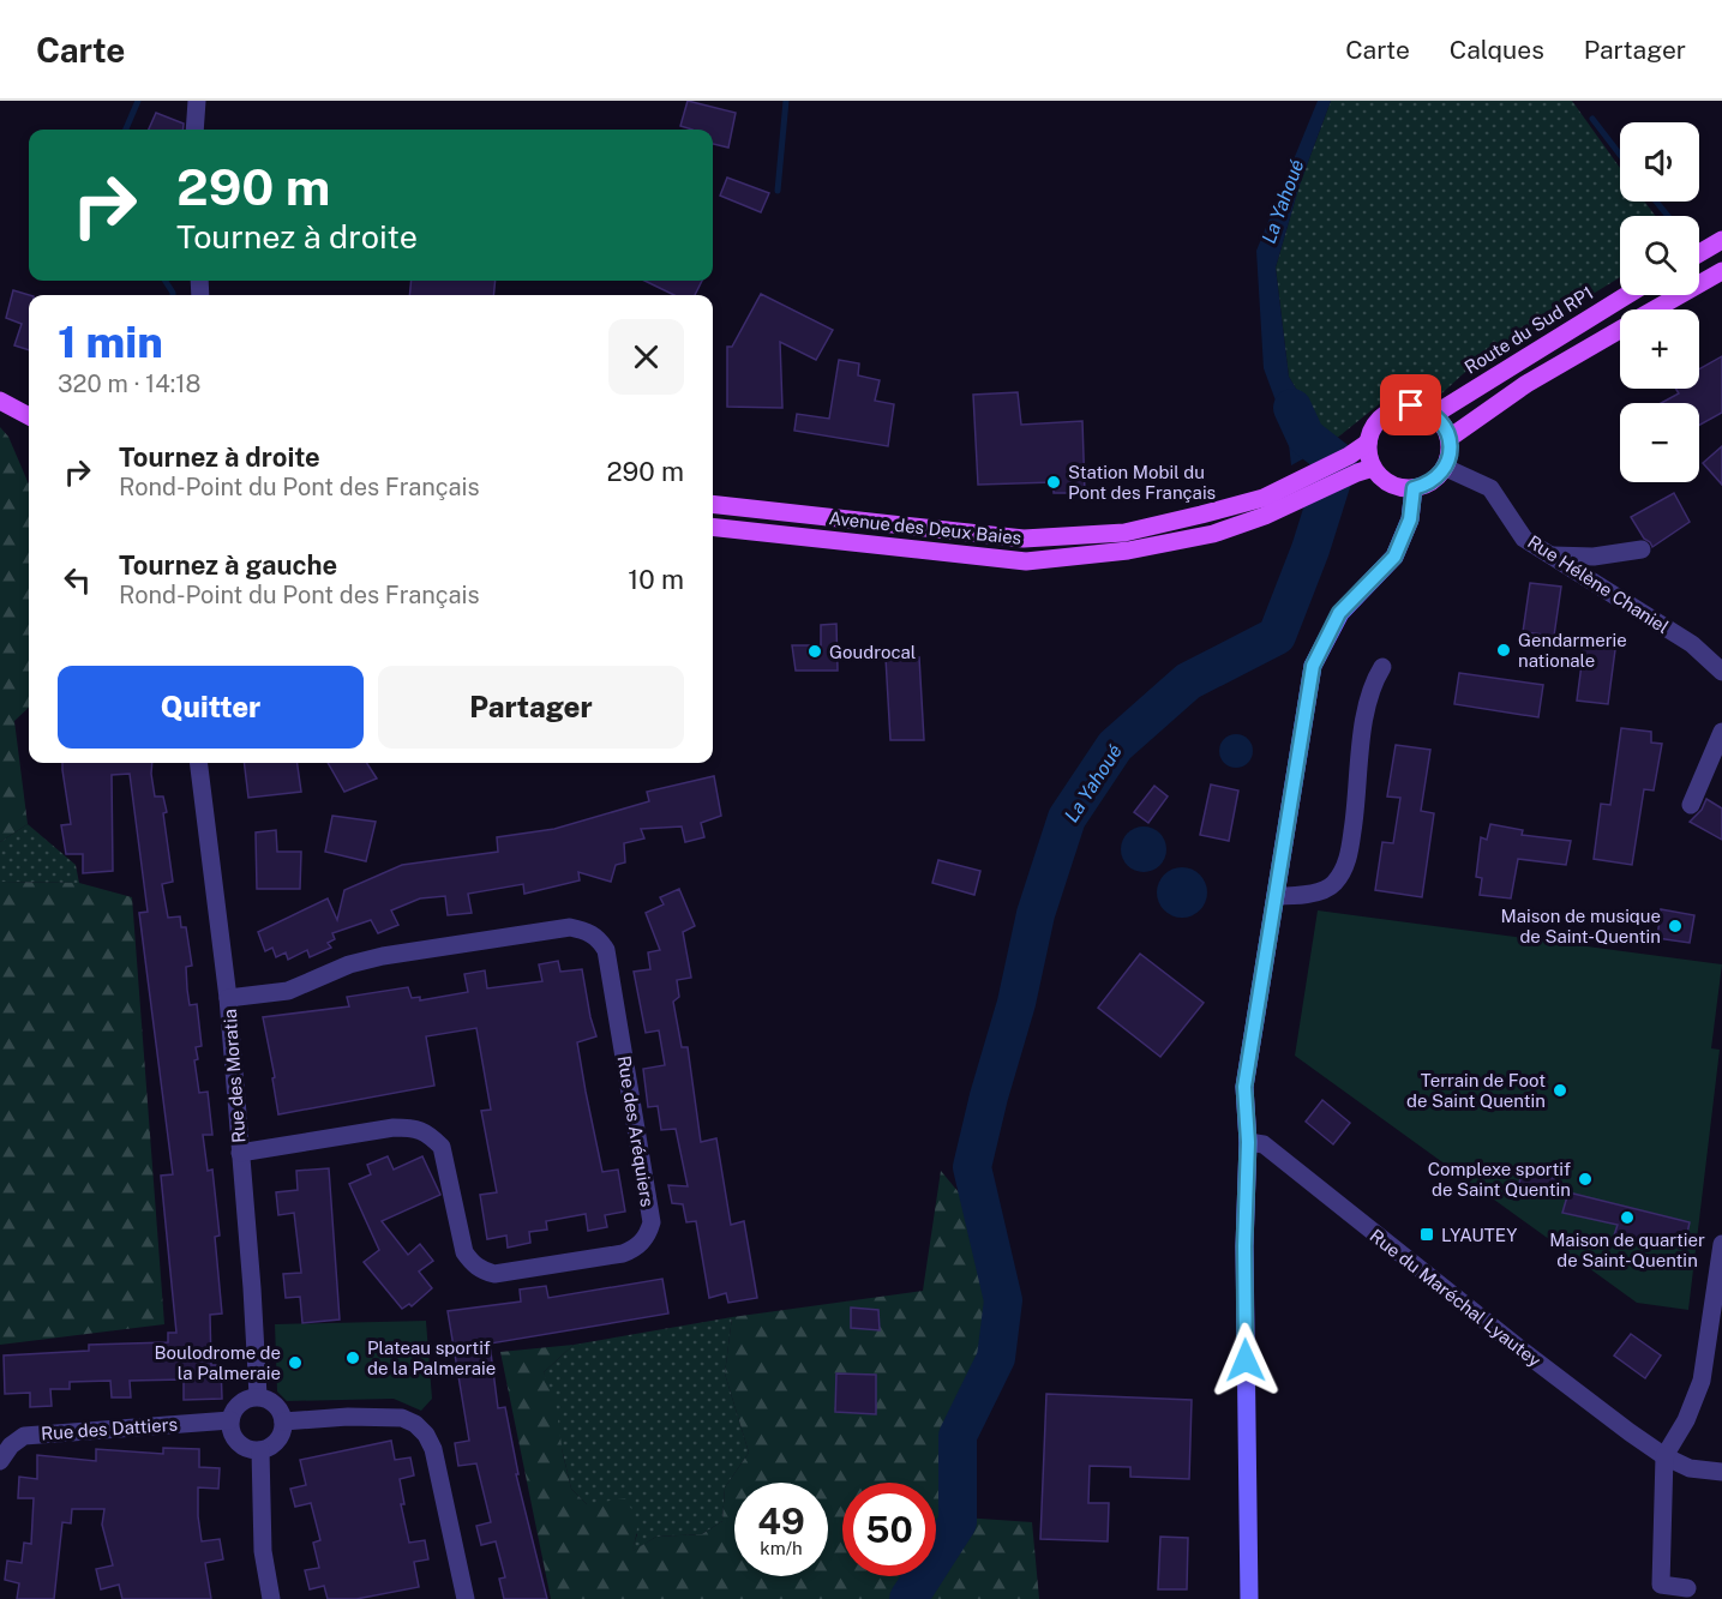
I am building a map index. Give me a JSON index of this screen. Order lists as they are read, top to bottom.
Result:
{
  "streets": {
    "main road": ["Route du Sud RP1", "Avenue des Deux Baies"],
    "street": [
      "Rue Hélène Chaniel",
      "Rue des Moratia",
      "Rue des Aréquiers",
      "Rue du Maréchal Lyautey",
      "Rue des Dattiers"
    ]
  },
  "crossings": [
    ["Route du Sud RP1", "Rue Hélène Chaniel"],
    ["Rue des Moratia", "Rue des Aréquiers"],
    ["Rue des Moratia", "Rue des Dattiers"]
  ],
  "water": ["La Yahoué"],
  "places": {
    "other": [
      "Station Mobil du Pont des Français",
      "Gendarmerie nationale",
      "Goudrocal",
      "Maison de musique de Saint-Quentin",
      "Terrain de Foot de Saint Quentin",
      "Complexe sportif de Saint Quentin",
      "Maison de quartier de Saint-Quentin",
      "Plateau sportif de la Palmeraie",
      "Boulodrome de la Palmeraie"
    ],
    "transit": ["LYAUTEY"]
  },
  "page": {
    "header": "Carte",
    "nav": ["Carte", "Calques", "Partager"],
    "map_buttons": ["+", "−"],
    "turn": ["290 m", "Tournez à droite"],
    "heading": ["1 min", "320 m · 14:18"],
    "list": [
      {
        "name": "Tournez à droite",
        "note": "Rond-Point du Pont des Français",
        "value": "290 m"
      },
      {
        "name": "Tournez à gauche",
        "note": "Rond-Point du Pont des Français",
        "value": "10 m"
      }
    ],
    "buttons": ["Quitter", "Partager"],
    "speed": "49 km/h",
    "limit": "50"
  }
}
